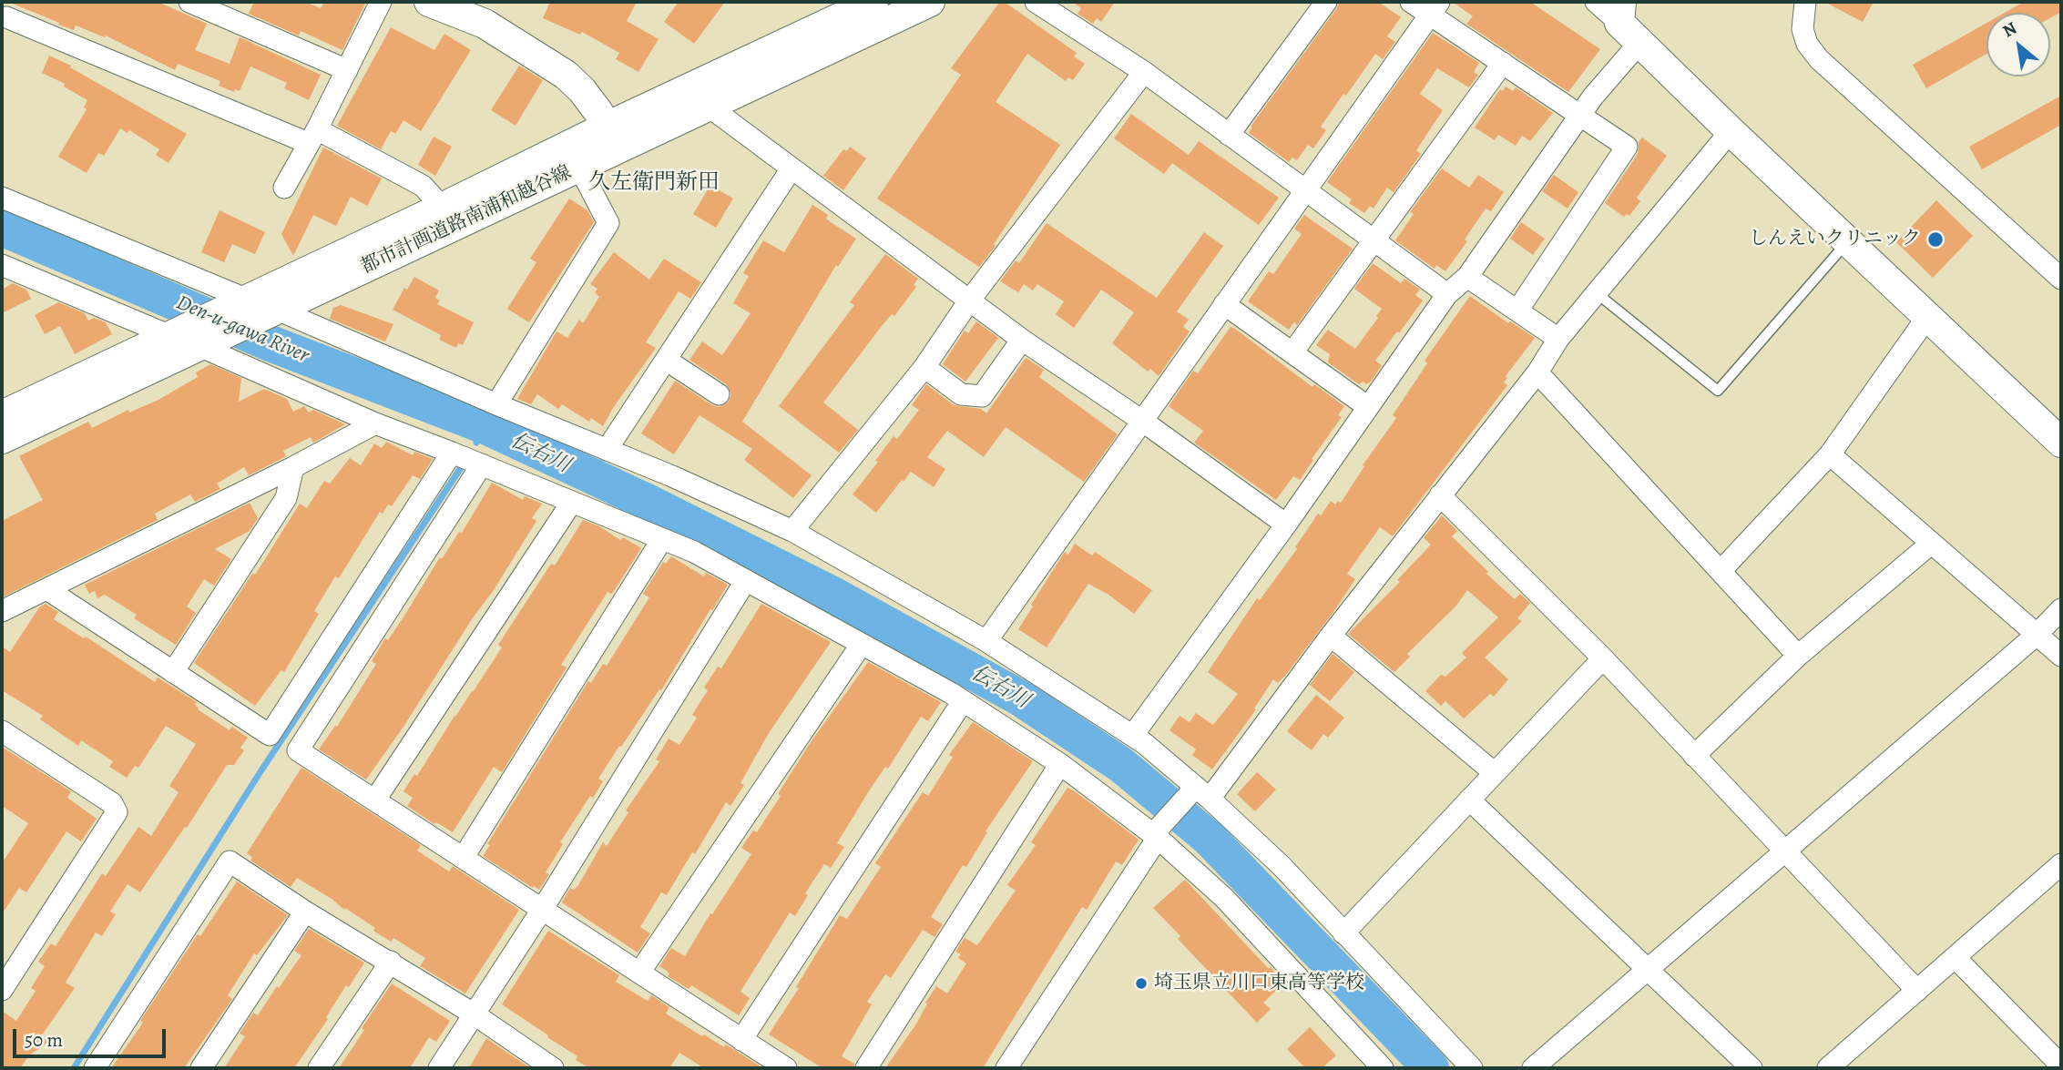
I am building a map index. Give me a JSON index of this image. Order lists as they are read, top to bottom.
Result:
{
  "streets": {
    "street": ["都市計画道路南浦和越谷線"]
  },
  "districts": ["久左衛門新田"],
  "water": ["Den-u-gawa River", "伝右川"],
  "places": ["しんえいクリニック", "埼玉県立川口東高等学校"],
  "scale_bar": "50 m",
  "north": "top left"
}
